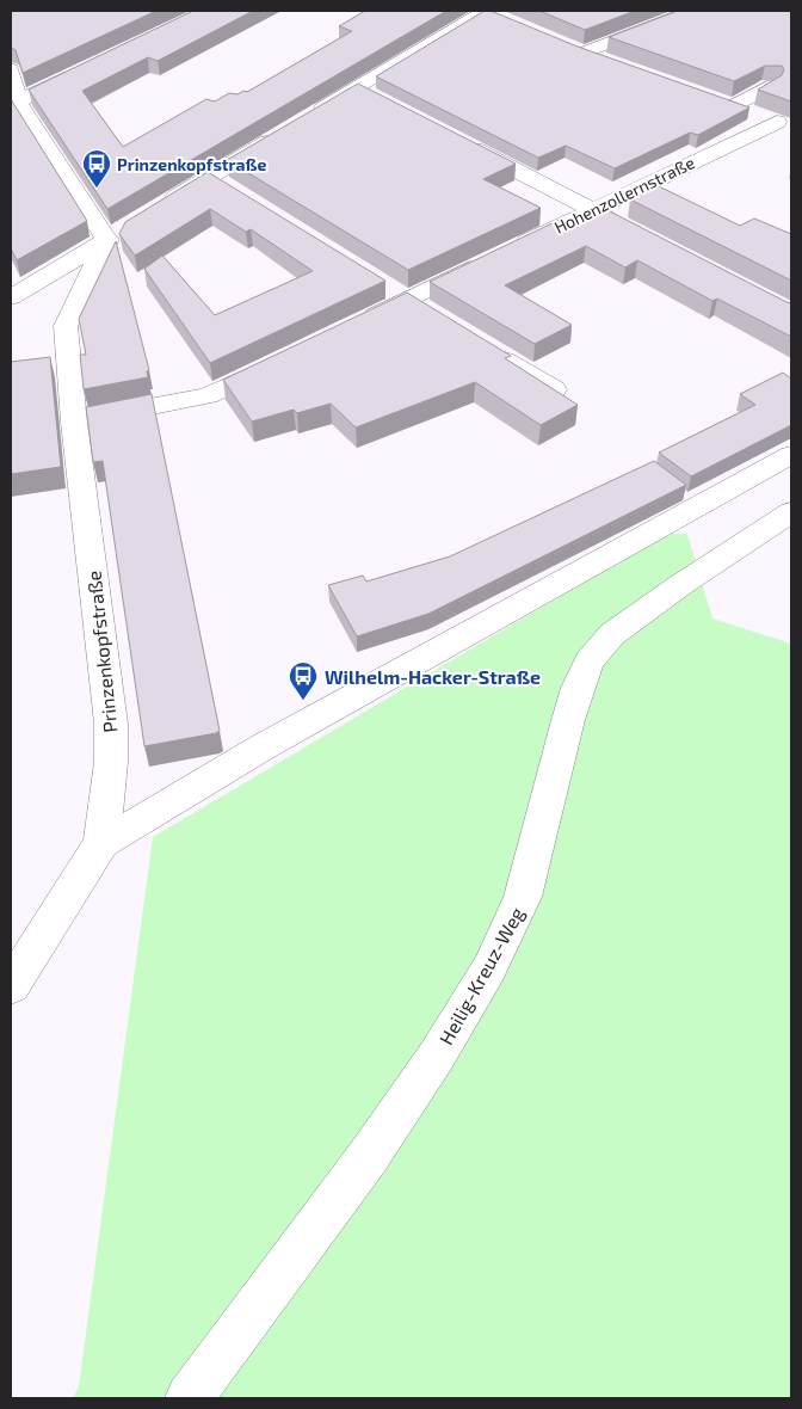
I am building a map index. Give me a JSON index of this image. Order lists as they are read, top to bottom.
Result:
{
  "streets": {
    "street": ["Hohenzollernstraße", "Prinzenkopfstraße", "Heilig-Kreuz-Weg"]
  },
  "places": {
    "bus stop": ["Prinzenkopfstraße", "Wilhelm-Hacker-Straße"]
  }
}
